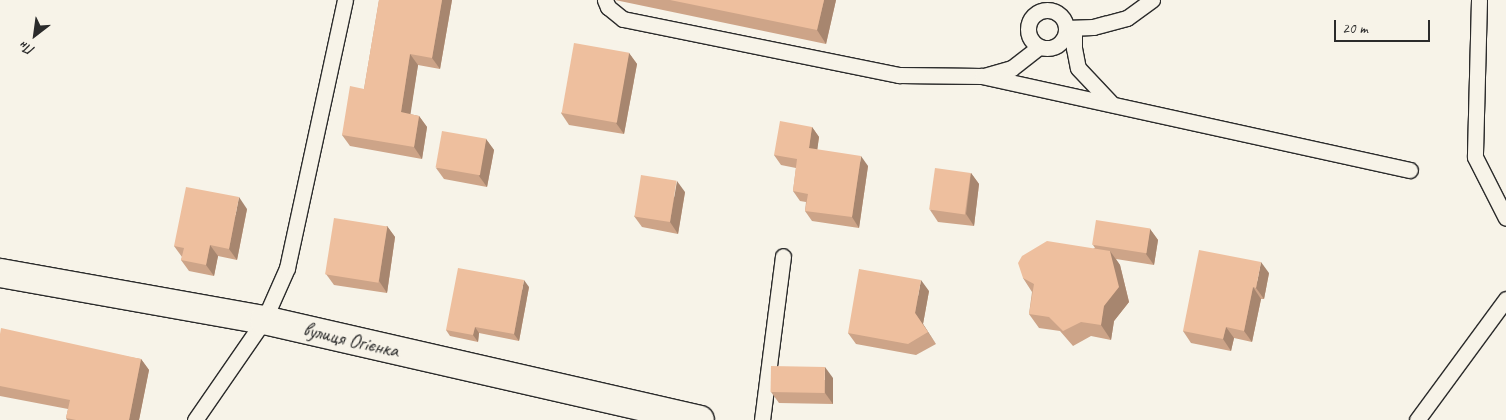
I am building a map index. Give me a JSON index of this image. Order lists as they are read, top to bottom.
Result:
{
  "streets": {
    "street": ["вулиця Огієнка"]
  },
  "scale_bar": "20 m",
  "north": "bottom left"
}
